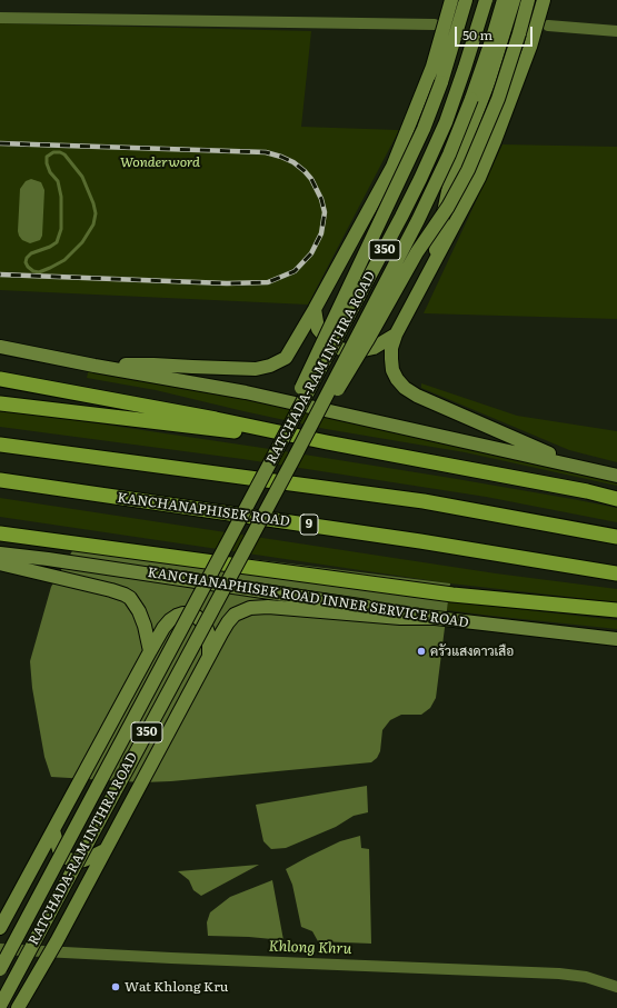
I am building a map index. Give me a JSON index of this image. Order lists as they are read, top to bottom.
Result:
{
  "streets": {
    "highway": ["KANCHANAPHISEK ROAD", "9"],
    "main road": ["350", "RATCHADA-RAM INTHRA ROAD", "KANCHANAPHISEK ROAD INNER SERVICE ROAD"]
  },
  "water": ["Khlong Khru"],
  "parks": ["Wonderword"],
  "places": ["ครัวแสงดาวเสือ", "Wat Khlong Kru"],
  "scale_bar": "50 m"
}
